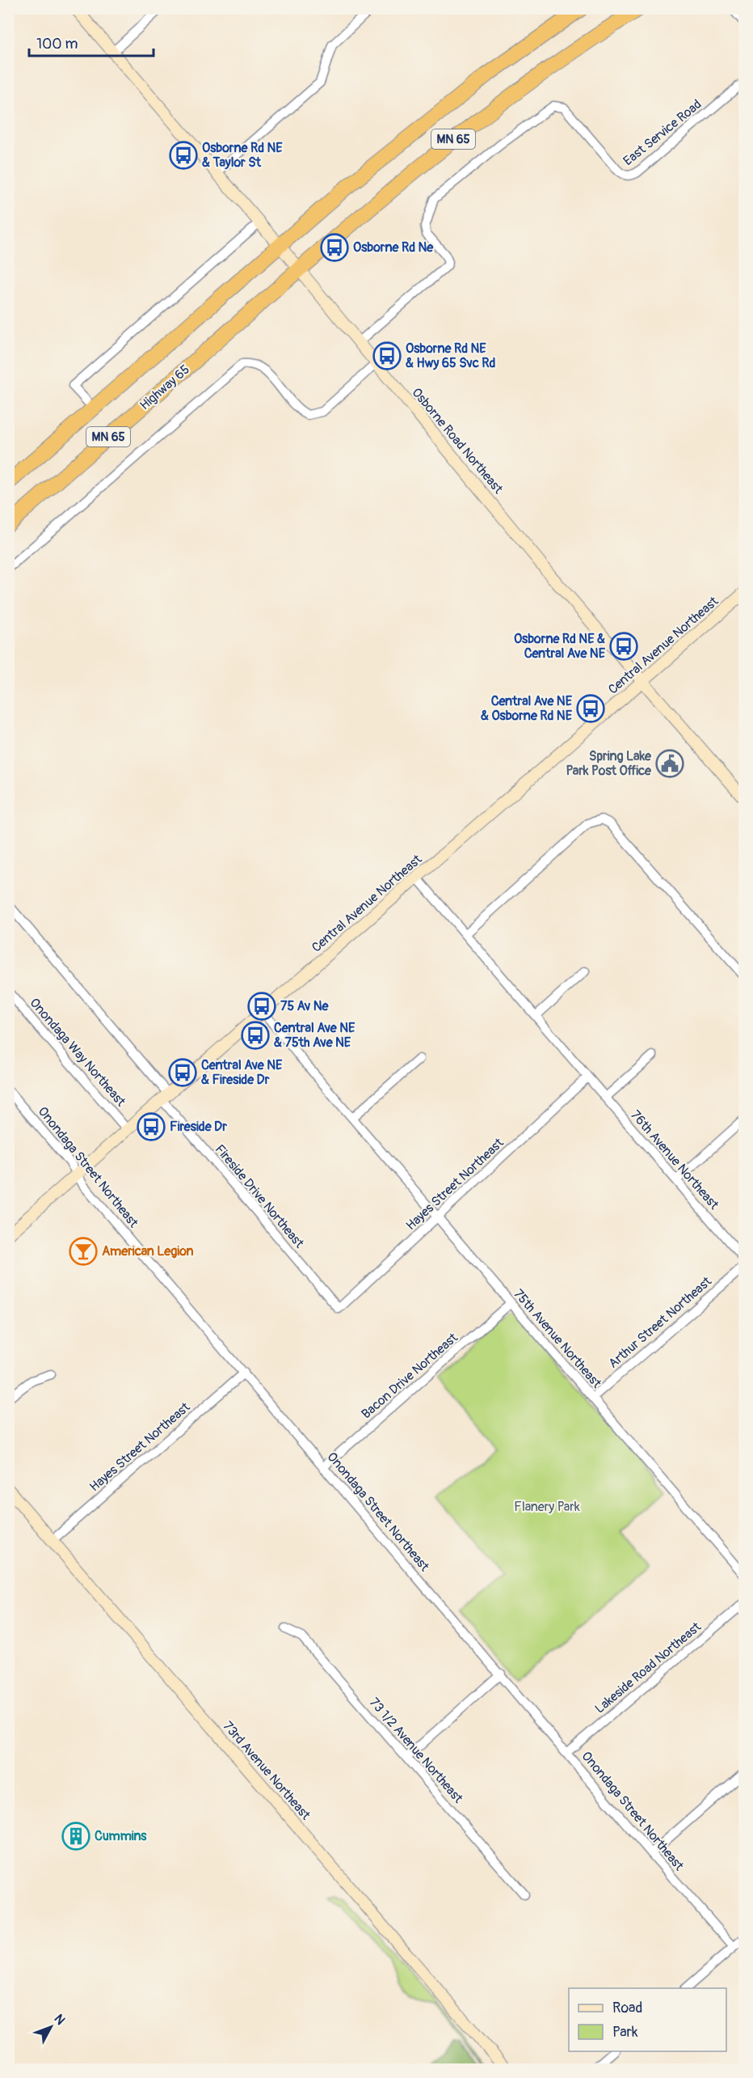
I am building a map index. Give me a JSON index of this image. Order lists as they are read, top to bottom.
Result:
{
  "streets": {
    "highway": ["MN 65", "Highway 65"],
    "street": [
      "East Service Road",
      "Osborne Road Northeast",
      "Central Avenue Northeast",
      "Onondaga Way Northeast",
      "76th Avenue Northeast",
      "Onondaga Street Northeast",
      "Hayes Street Northeast",
      "Fireside Drive Northeast",
      "Arthur Street Northeast",
      "75th Avenue Northeast",
      "Bacon Drive Northeast",
      "Lakeside Road Northeast",
      "73 1/2 Avenue Northeast",
      "73rd Avenue Northeast"
    ]
  },
  "crossings": [
    ["East Service Road", "Osborne Road Northeast"],
    ["MN 65", "Highway 65"],
    ["MN 65", "Osborne Road Northeast"],
    ["Highway 65", "Osborne Road Northeast"],
    ["Osborne Road Northeast", "Central Avenue Northeast"],
    ["Central Avenue Northeast", "Onondaga Way Northeast"],
    ["Central Avenue Northeast", "76th Avenue Northeast"],
    ["Central Avenue Northeast", "Onondaga Street Northeast"],
    ["Central Avenue Northeast", "Fireside Drive Northeast"],
    ["Central Avenue Northeast", "75th Avenue Northeast"],
    ["76th Avenue Northeast", "Hayes Street Northeast"],
    ["Onondaga Street Northeast", "Hayes Street Northeast"],
    ["Onondaga Street Northeast", "Bacon Drive Northeast"],
    ["Onondaga Street Northeast", "Lakeside Road Northeast"],
    ["Hayes Street Northeast", "Fireside Drive Northeast"],
    ["Hayes Street Northeast", "75th Avenue Northeast"],
    ["Hayes Street Northeast", "73rd Avenue Northeast"],
    ["Arthur Street Northeast", "75th Avenue Northeast"],
    ["75th Avenue Northeast", "Bacon Drive Northeast"]
  ],
  "parks": ["Flanery Park"],
  "places": {
    "bus stop": [
      "Osborne Rd NE & Taylor St",
      "Osborne Rd Ne",
      "Osborne Rd NE & Hwy 65 Svc Rd",
      "Osborne Rd NE & Central Ave NE",
      "Central Ave NE & Osborne Rd NE",
      "75 Av Ne",
      "Central Ave NE & 75th Ave NE",
      "Central Ave NE & Fireside Dr",
      "Fireside Dr"
    ],
    "public building": ["Spring Lake Park Post Office"],
    "bar": ["American Legion"],
    "building": ["Cummins"]
  },
  "legend": ["Road", "Park"],
  "scale_bar": "100 m",
  "north": "top right"
}
